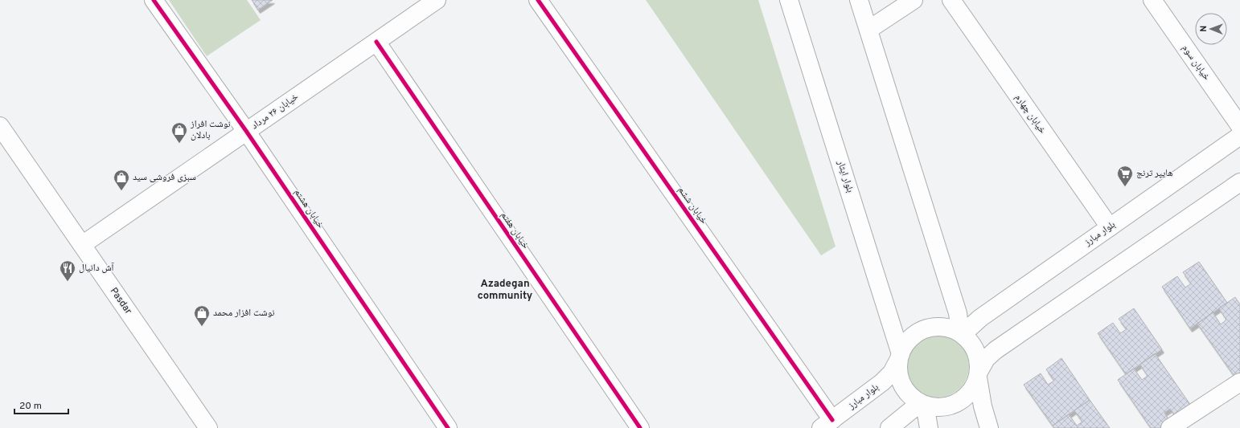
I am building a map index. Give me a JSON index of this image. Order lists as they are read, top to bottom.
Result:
{
  "streets": {
    "street": [
      "خیابان سوم",
      "خیابان ۲۶ مرداد",
      "خیابان چهارم",
      "بلوار ایثار",
      "خیابان ششم",
      "خیابان هشتم",
      "خیابان هفتم",
      "بلوار مبارز",
      "Pasdar"
    ]
  },
  "crossings": [
    ["خیابان ۲۶ مرداد", "خیابان هشتم"],
    ["خیابان ۲۶ مرداد", "خیابان هفتم"],
    ["خیابان ۲۶ مرداد", "Pasdar"],
    ["خیابان چهارم", "بلوار مبارز"],
    ["بلوار ایثار", "بلوار مبارز"],
    ["خیابان ششم", "بلوار مبارز"]
  ],
  "districts": ["Azadegan community"],
  "places": {
    "shop": ["نوشت افراز بادلان", "سبزی فروشی سید", "نوشت افزار محمد"],
    "supermarket": ["هایپر ترنج"],
    "restaurant": ["آش دانیال"]
  },
  "scale_bar": "20 m",
  "north": "left"
}
